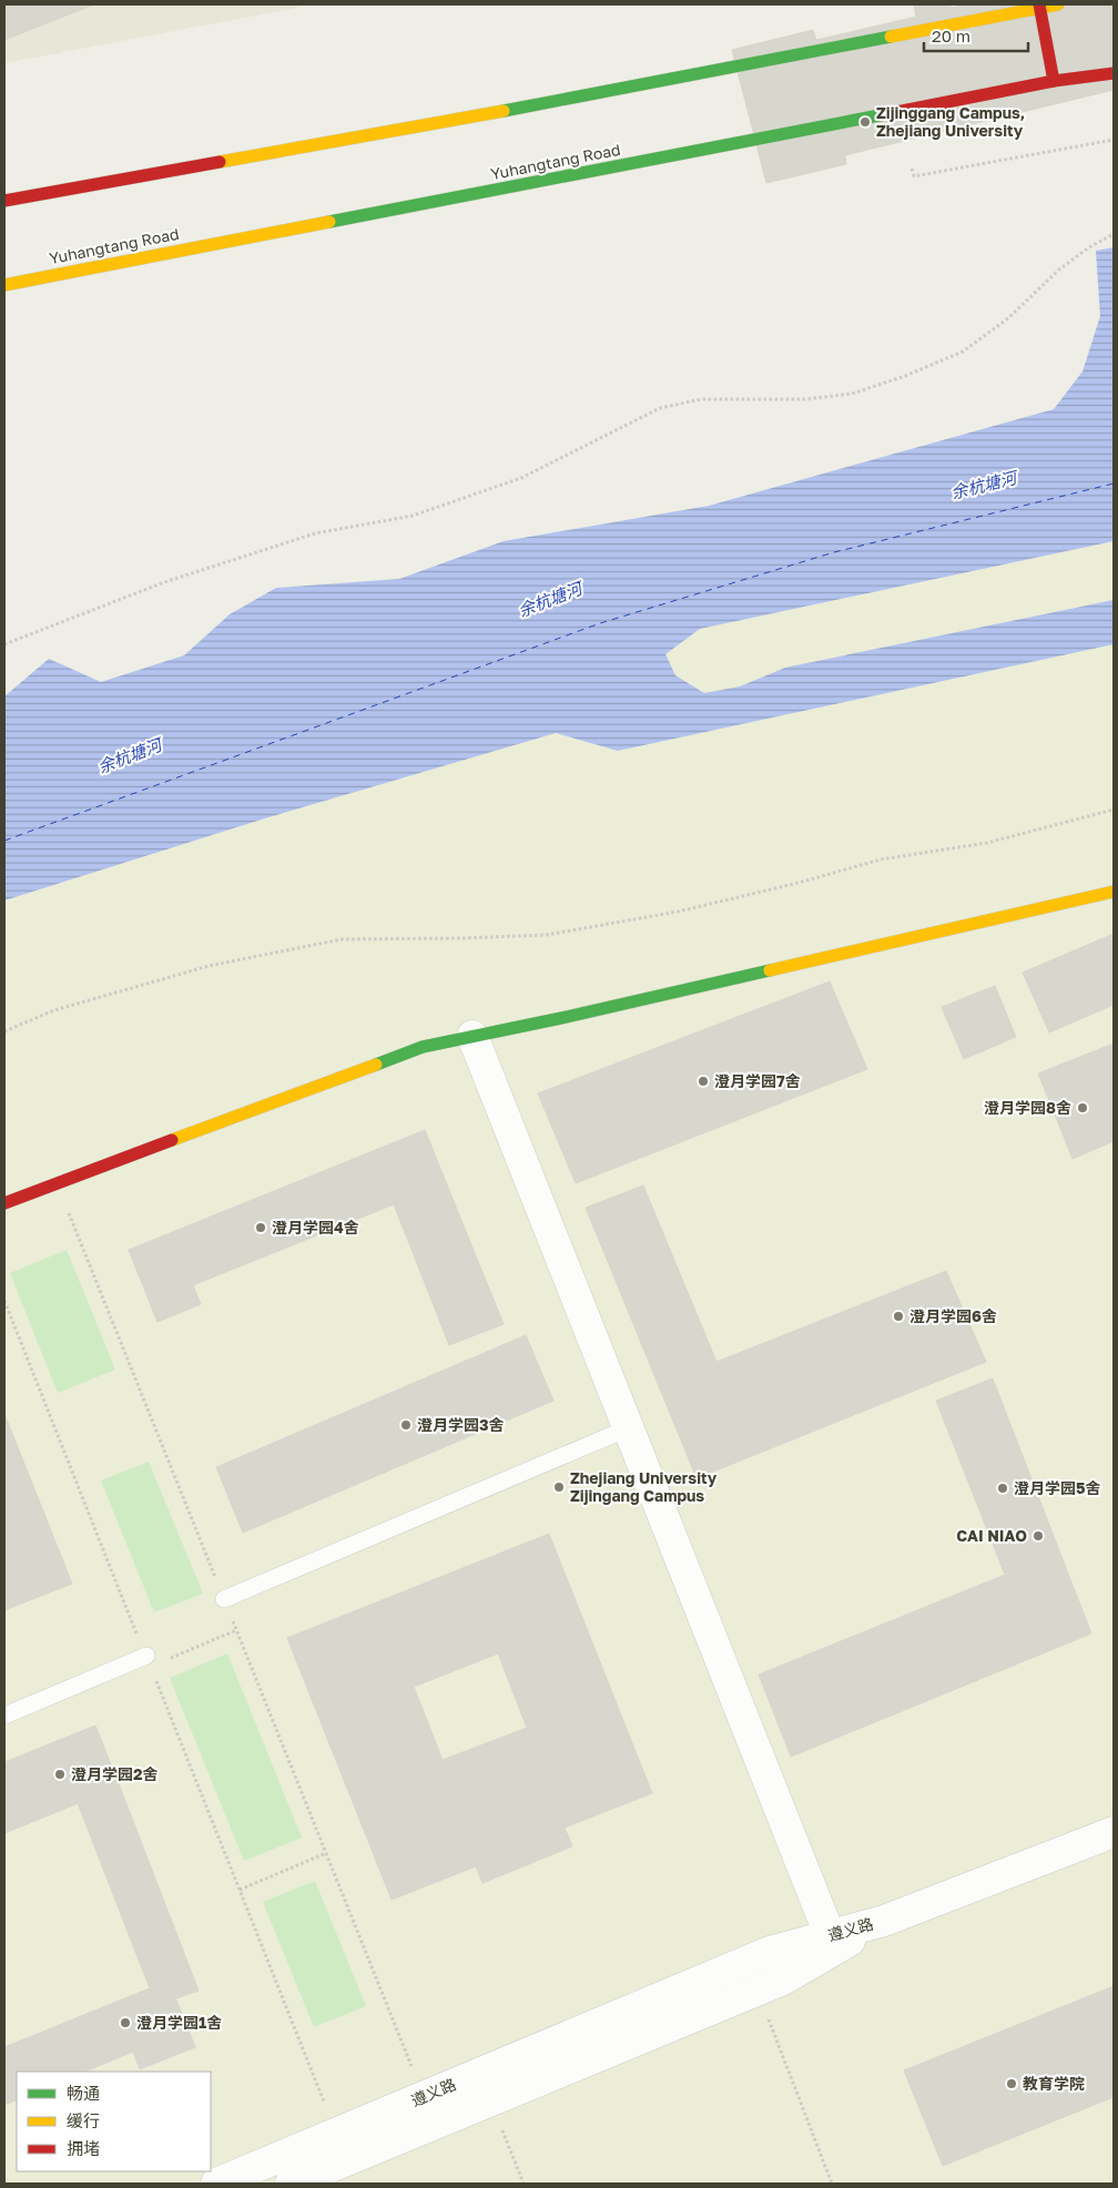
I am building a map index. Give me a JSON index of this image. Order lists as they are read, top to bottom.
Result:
{
  "streets": {
    "main road": ["Yuhangtang Road"],
    "street": ["遵义路"]
  },
  "water": ["余杭塘河"],
  "places": [
    "Zijinggang Campus, Zhejiang University",
    "澄月学园7舍",
    "澄月学园8舍",
    "澄月学园4舍",
    "澄月学园6舍",
    "澄月学园3舍",
    "Zhejiang University Zijingang Campus",
    "澄月学园5舍",
    "CAI NIAO",
    "澄月学园2舍",
    "澄月学园1舍",
    "教育学院"
  ],
  "legend": ["畅通", "缓行", "拥堵"],
  "scale_bar": "20 m"
}
